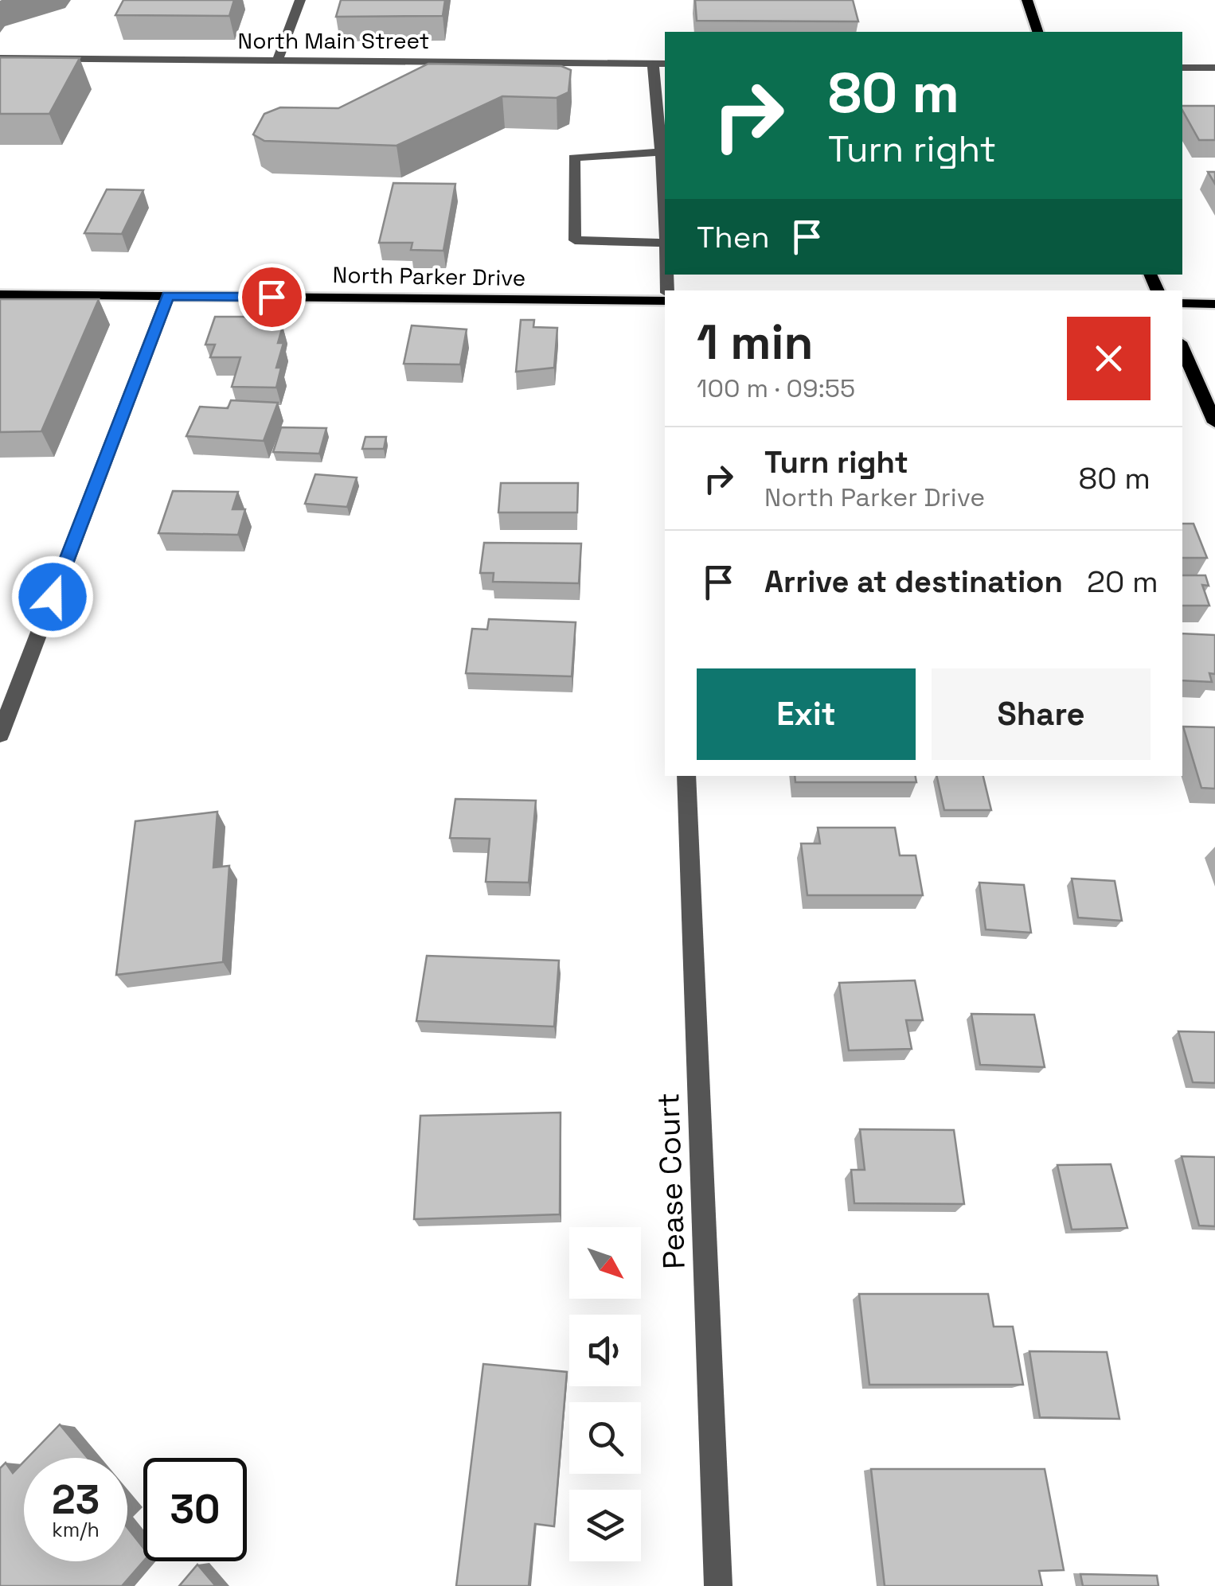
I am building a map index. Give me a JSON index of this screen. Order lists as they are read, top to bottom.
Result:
{
  "streets": {
    "main road": ["North Parker Drive"],
    "street": ["North Main Street", "Pease Court"]
  },
  "north": "bottom right",
  "page": {
    "turn": ["80 m", "Turn right"],
    "then": "Then",
    "heading": ["1 min", "100 m · 09:55"],
    "list": [
      {
        "name": "Turn right",
        "note": "North Parker Drive",
        "value": "80 m"
      },
      {
        "name": "Arrive at destination",
        "value": "20 m"
      }
    ],
    "buttons": ["Exit", "Share"],
    "speed": "23 km/h",
    "limit": "30"
  }
}
